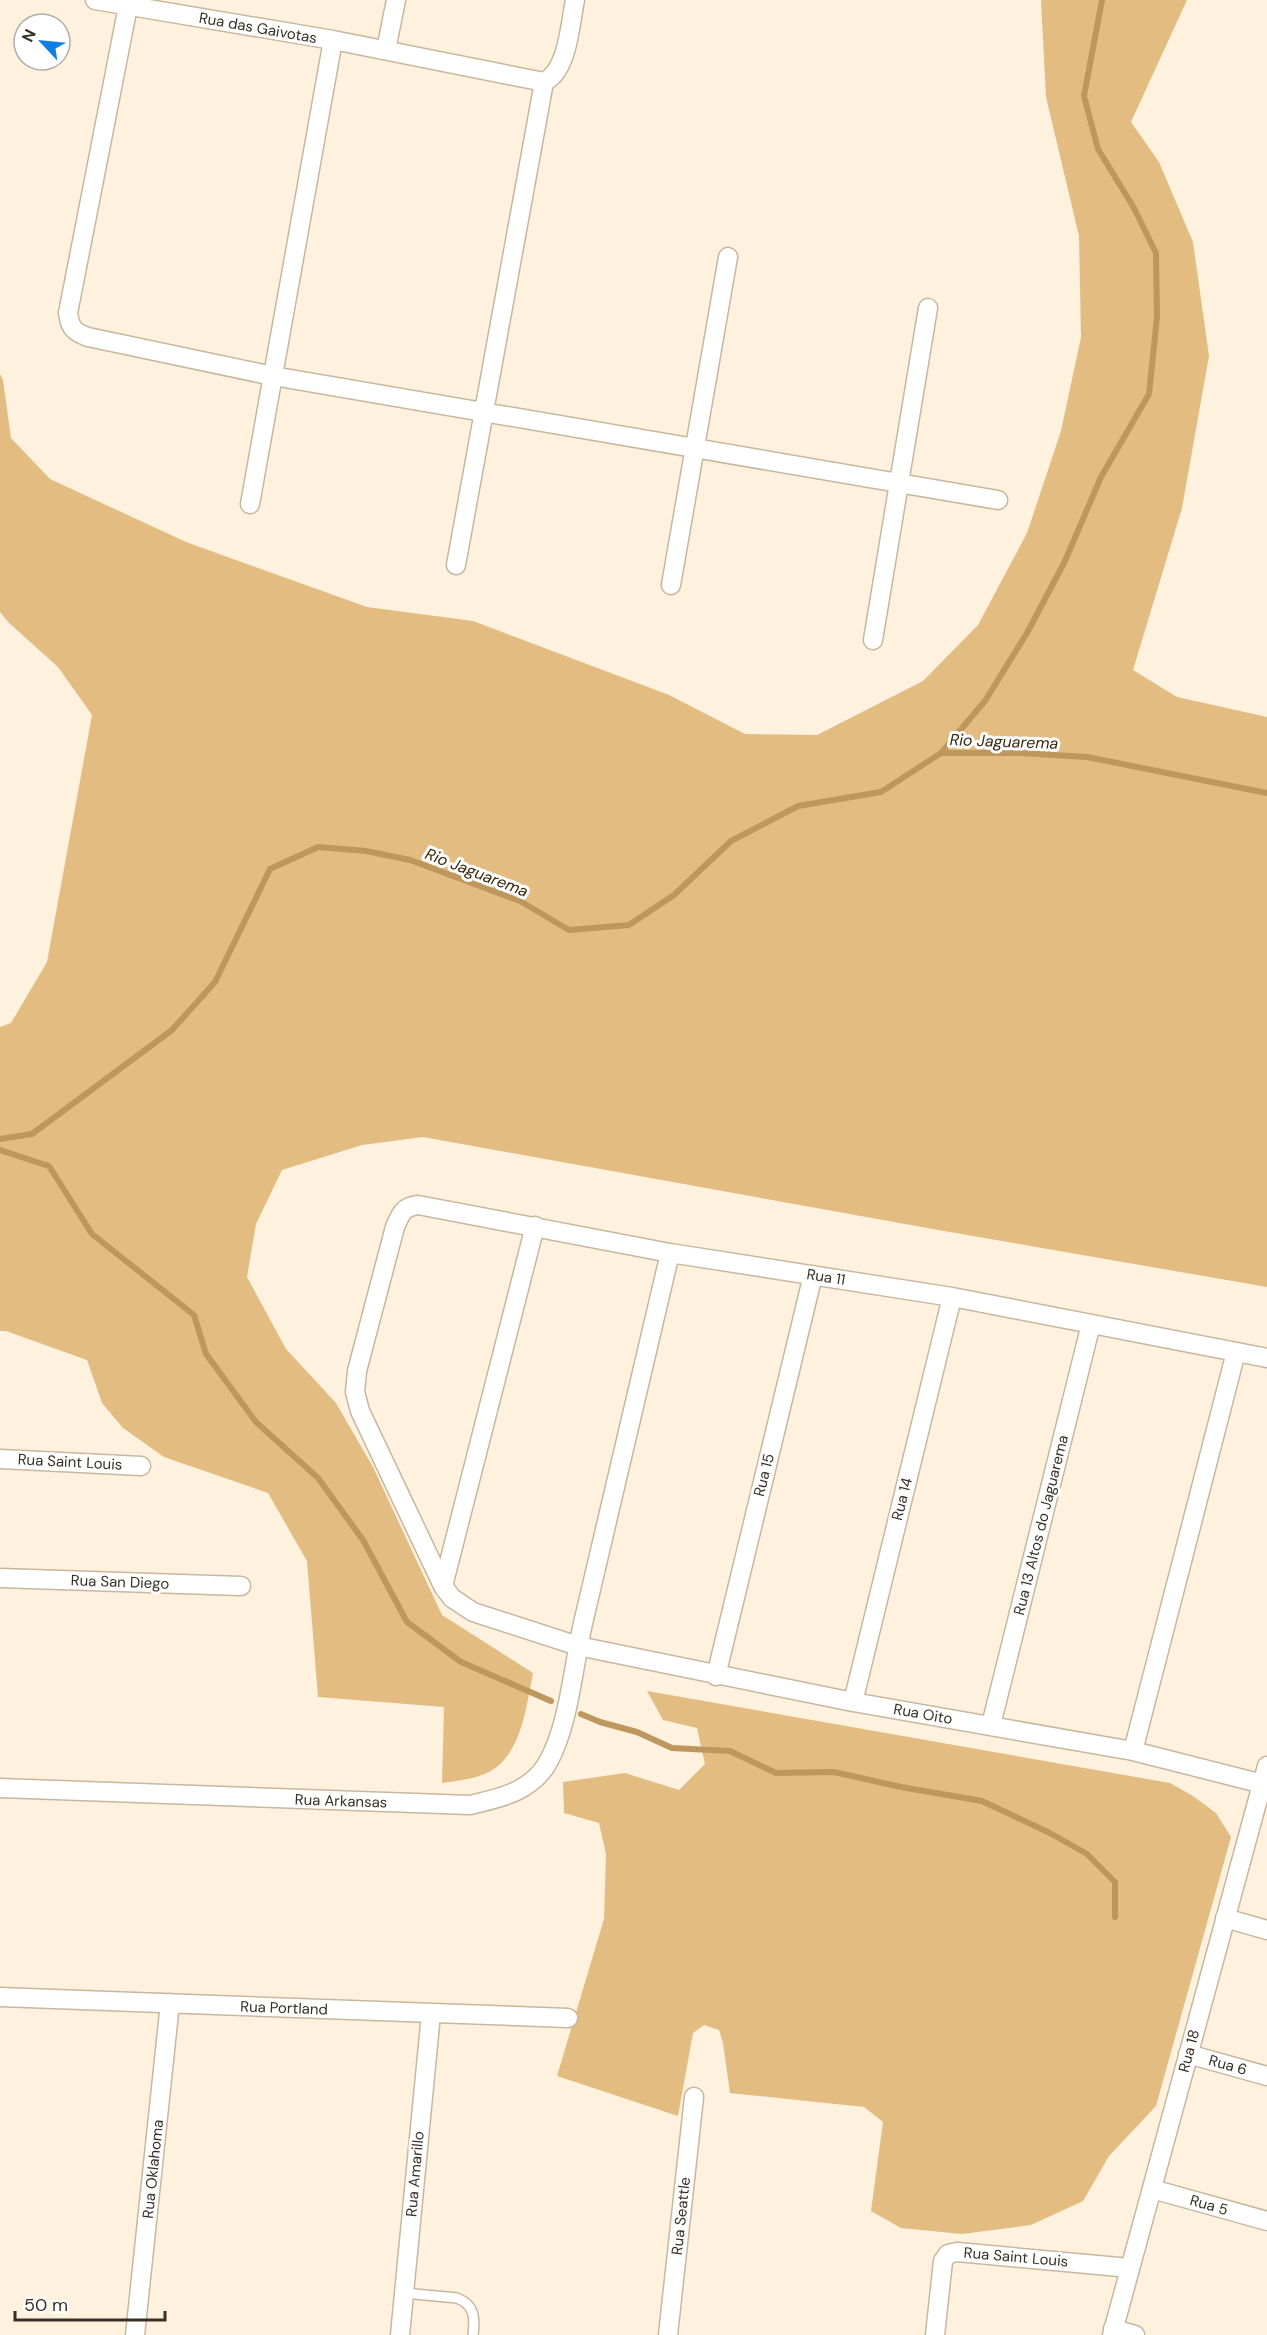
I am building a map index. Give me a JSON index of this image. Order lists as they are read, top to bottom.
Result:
{
  "streets": {
    "street": [
      "Rua das Gaivotas",
      "Rua 11",
      "Rua Saint Louis",
      "Rua 15",
      "Rua 14",
      "Rua 13 Altos do Jaguarema",
      "Rua San Diego",
      "Rua Oito",
      "Rua Arkansas",
      "Rua Portland",
      "Rua 18",
      "Rua 6",
      "Rua Oklahoma",
      "Rua Amarillo",
      "Rua 5",
      "Rua Seattle"
    ]
  },
  "crossings": [
    ["Rua 11", "Rua 15"],
    ["Rua 11", "Rua 14"],
    ["Rua 11", "Rua 13 Altos do Jaguarema"],
    ["Rua 11", "Rua Oito"],
    ["Rua 11", "Rua Arkansas"],
    ["Rua Saint Louis", "Rua 18"],
    ["Rua 15", "Rua Oito"],
    ["Rua 14", "Rua Oito"],
    ["Rua 13 Altos do Jaguarema", "Rua Oito"],
    ["Rua Oito", "Rua Arkansas"],
    ["Rua Oito", "Rua 18"],
    ["Rua Portland", "Rua Oklahoma"],
    ["Rua Portland", "Rua Amarillo"],
    ["Rua 18", "Rua 6"],
    ["Rua 18", "Rua 5"]
  ],
  "water": ["Rio Jaguarema"],
  "scale_bar": "50 m",
  "north": "top left"
}
